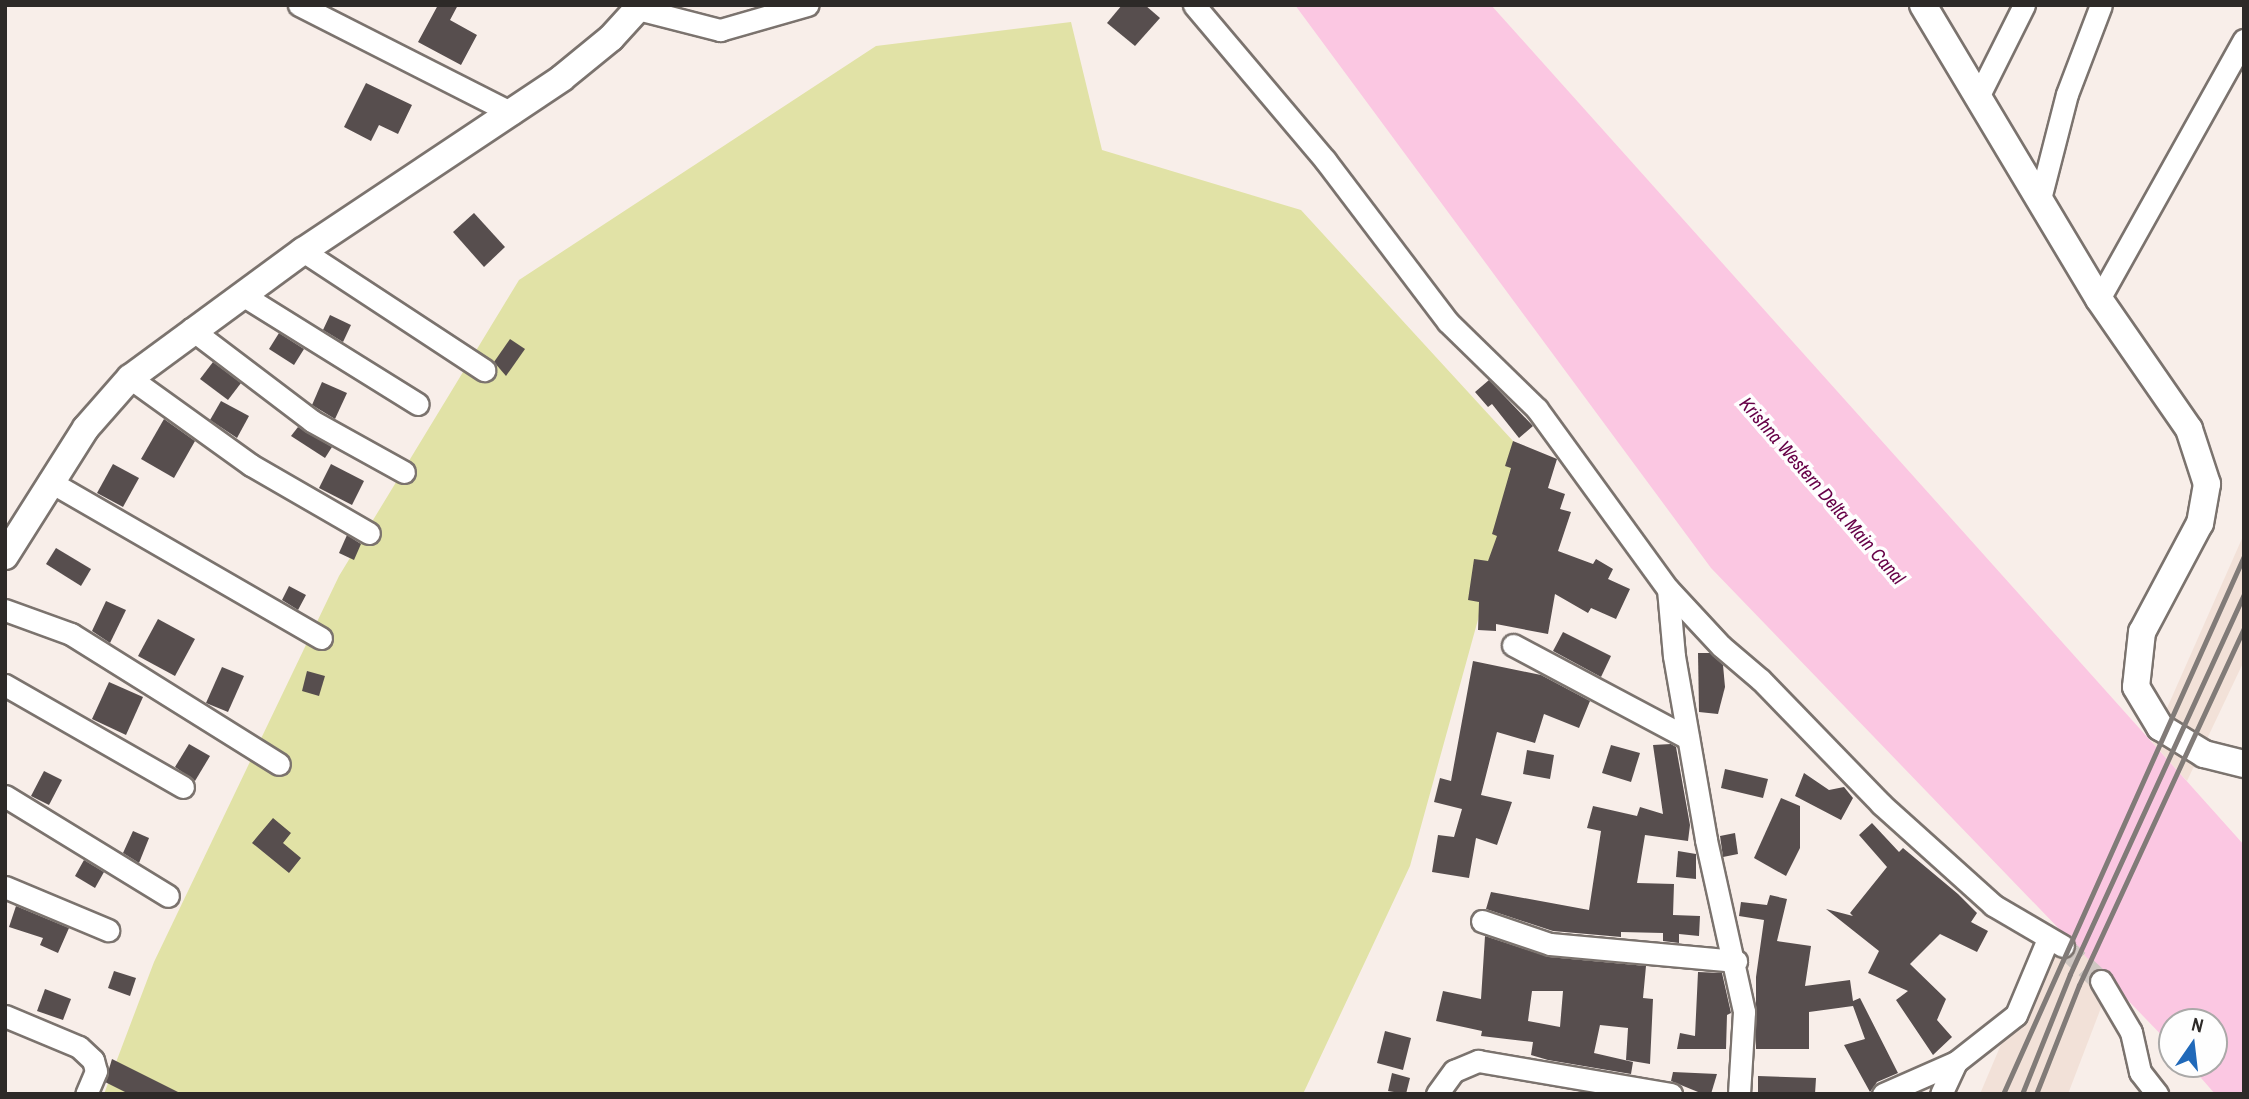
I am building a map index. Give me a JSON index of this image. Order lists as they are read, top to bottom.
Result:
{
  "water": ["Krishna Western Delta Main Canal"],
  "north": "top"
}
